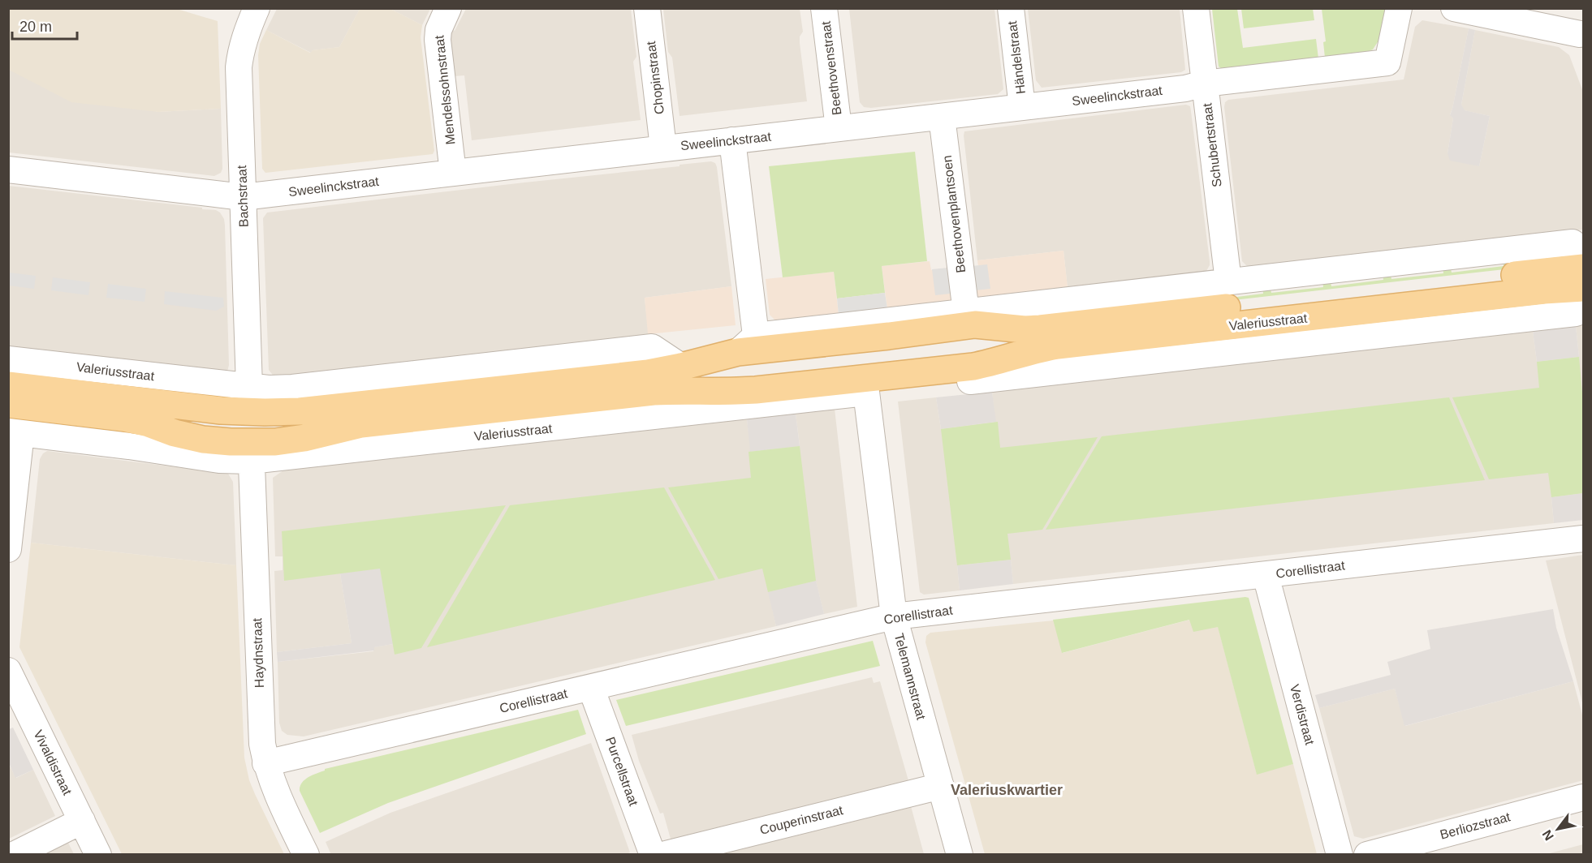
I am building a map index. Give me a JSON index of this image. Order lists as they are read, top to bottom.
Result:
{
  "streets": {
    "main road": ["Valeriusstraat"],
    "street": [
      "Händelstraat",
      "Beethovenstraat",
      "Chopinstraat",
      "Mendelssohnstraat",
      "Sweelinckstraat",
      "Schubertstraat",
      "Bachstraat",
      "Beethovenplantsoen",
      "Corellistraat",
      "Haydnstraat",
      "Telemannstraat",
      "Verdistraat",
      "Vivaldistraat",
      "Purcellstraat",
      "Couperinstraat",
      "Berliozstraat"
    ]
  },
  "crossings": [
    ["Händelstraat", "Sweelinckstraat"],
    ["Beethovenstraat", "Sweelinckstraat"],
    ["Chopinstraat", "Sweelinckstraat"],
    ["Mendelssohnstraat", "Sweelinckstraat"],
    ["Sweelinckstraat", "Schubertstraat"],
    ["Sweelinckstraat", "Bachstraat"],
    ["Sweelinckstraat", "Beethovenplantsoen"],
    ["Schubertstraat", "Valeriusstraat"],
    ["Bachstraat", "Valeriusstraat"],
    ["Beethovenplantsoen", "Valeriusstraat"],
    ["Valeriusstraat", "Haydnstraat"],
    ["Valeriusstraat", "Telemannstraat"],
    ["Corellistraat", "Haydnstraat"],
    ["Corellistraat", "Telemannstraat"],
    ["Corellistraat", "Verdistraat"],
    ["Corellistraat", "Purcellstraat"],
    ["Telemannstraat", "Couperinstraat"]
  ],
  "districts": ["Valeriuskwartier"],
  "scale_bar": "20 m",
  "north": "bottom left"
}
